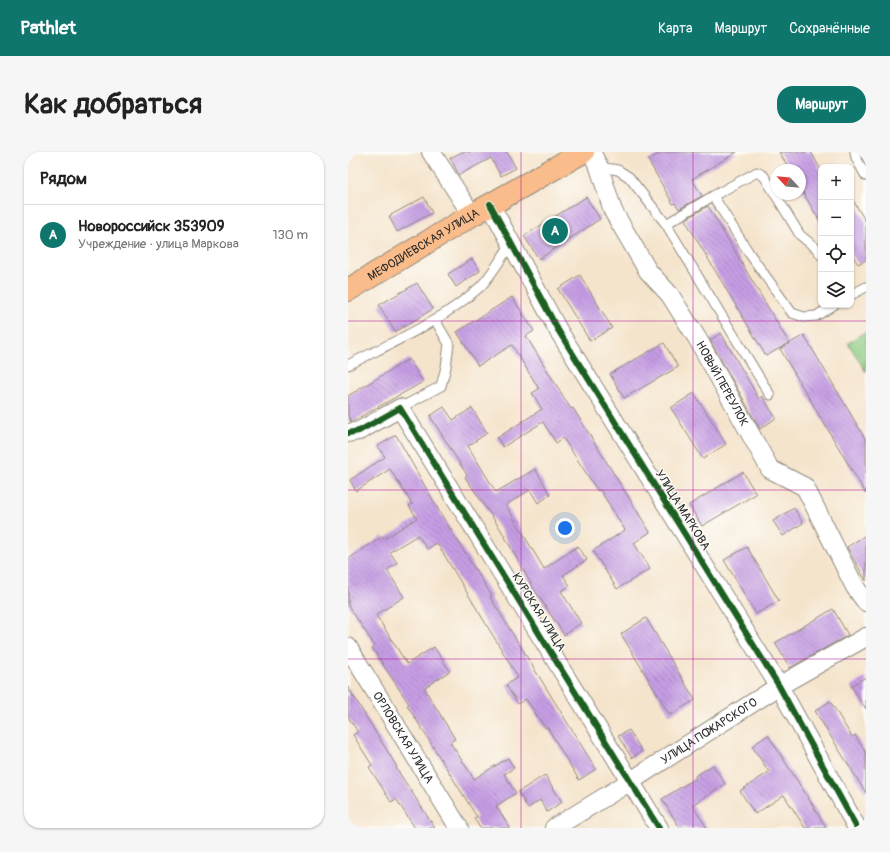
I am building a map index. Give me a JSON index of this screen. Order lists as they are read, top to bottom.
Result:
{
  "streets": {
    "main road": ["МЕФОДИЕВСКАЯ УЛИЦА"],
    "street": [
      "НОВЫЙ ПЕРЕУЛОК",
      "УЛИЦА МАРКОВА",
      "КУРСКАЯ УЛИЦА",
      "УЛИЦА ПОЖАРСКОГО",
      "ОРЛОВСКАЯ УЛИЦА"
    ]
  },
  "crossings": [
    ["МЕФОДИЕВСКАЯ УЛИЦА", "УЛИЦА МАРКОВА"],
    ["УЛИЦА МАРКОВА", "УЛИЦА ПОЖАРСКОГО"],
    ["КУРСКАЯ УЛИЦА", "УЛИЦА ПОЖАРСКОГО"]
  ],
  "north": "top left",
  "page": {
    "header": "Pathlet",
    "nav": ["Карта", "Маршрут", "Сохранённые"],
    "buttons": "Маршрут",
    "title": "Как добраться",
    "heading": "Рядом",
    "map_buttons": ["+", "−"],
    "list": [
      {
        "mark": "A",
        "name": "Новороссийск 353909",
        "note": "Учреждение · улица Маркова",
        "value": "130 m"
      }
    ],
    "pins": "A"
  }
}
